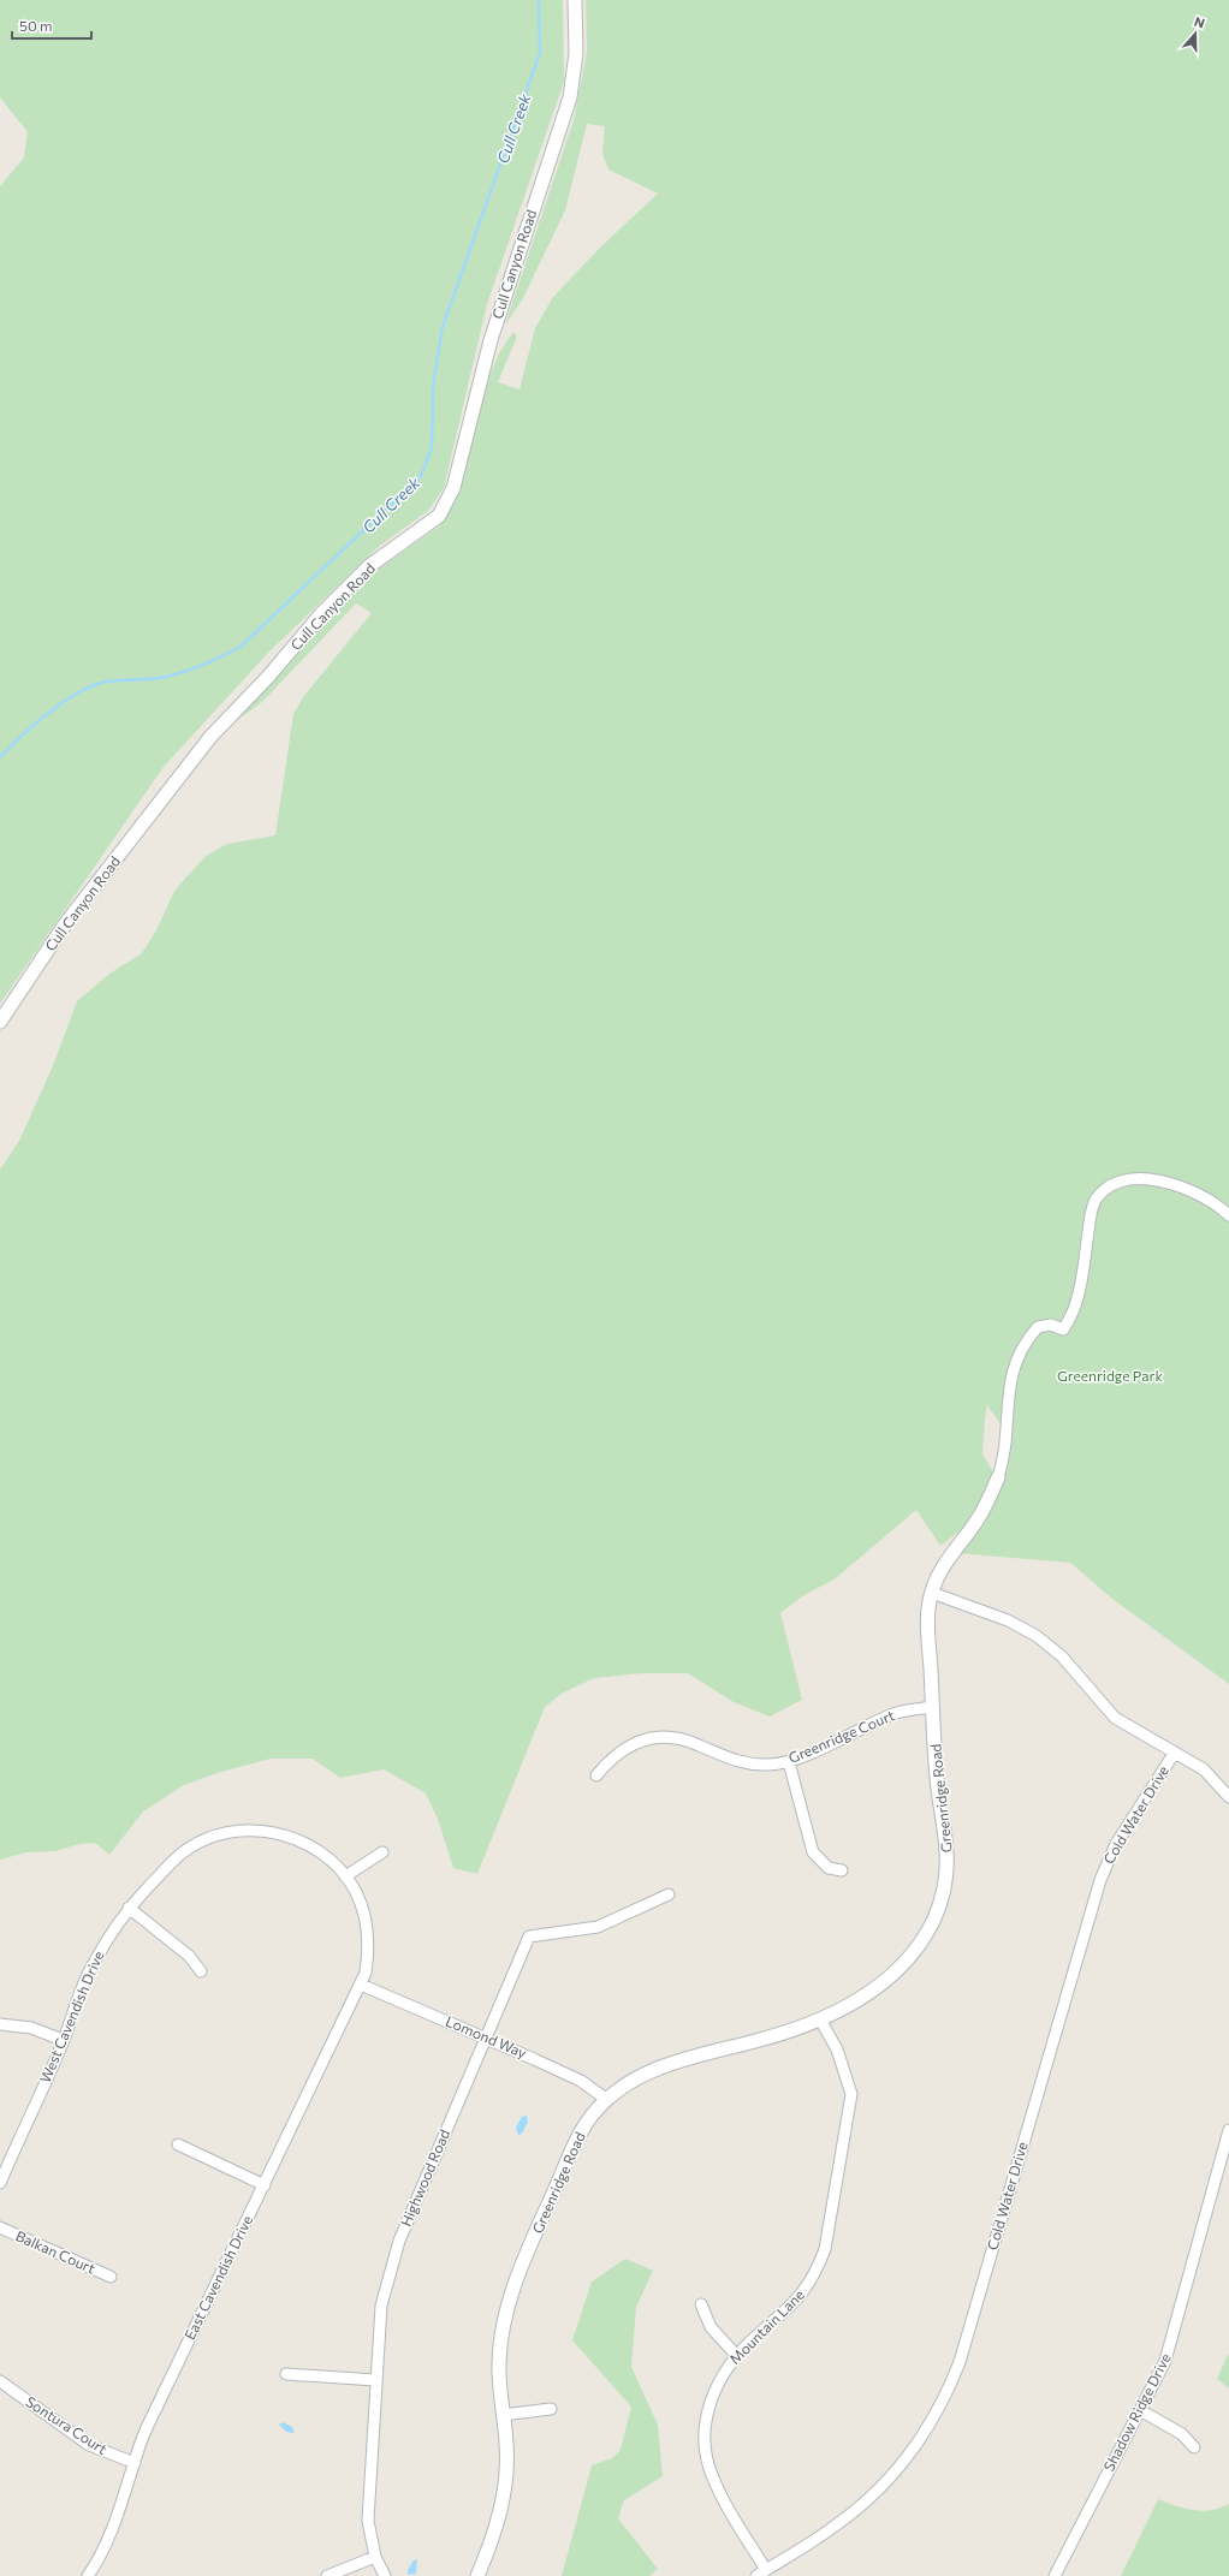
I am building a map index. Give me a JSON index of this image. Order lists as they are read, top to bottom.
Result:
{
  "streets": {
    "street": [
      "Cull Canyon Road",
      "Greenridge Court",
      "Greenridge Road",
      "Cold Water Drive",
      "West Cavendish Drive",
      "Lomond Way",
      "Highwood Road",
      "Balkan Court",
      "East Cavendish Drive",
      "Mountain Lane",
      "Shadow Ridge Drive",
      "Sontura Court"
    ]
  },
  "crossings": [
    ["Greenridge Court", "Greenridge Road"],
    ["Greenridge Road", "Lomond Way"],
    ["Greenridge Road", "Mountain Lane"],
    ["Cold Water Drive", "Mountain Lane"],
    ["West Cavendish Drive", "Lomond Way"],
    ["West Cavendish Drive", "East Cavendish Drive"],
    ["Lomond Way", "Highwood Road"],
    ["Lomond Way", "East Cavendish Drive"],
    ["East Cavendish Drive", "Sontura Court"]
  ],
  "water": ["Cull Creek"],
  "parks": ["Greenridge Park"],
  "scale_bar": "50 m",
  "north": "top"
}
